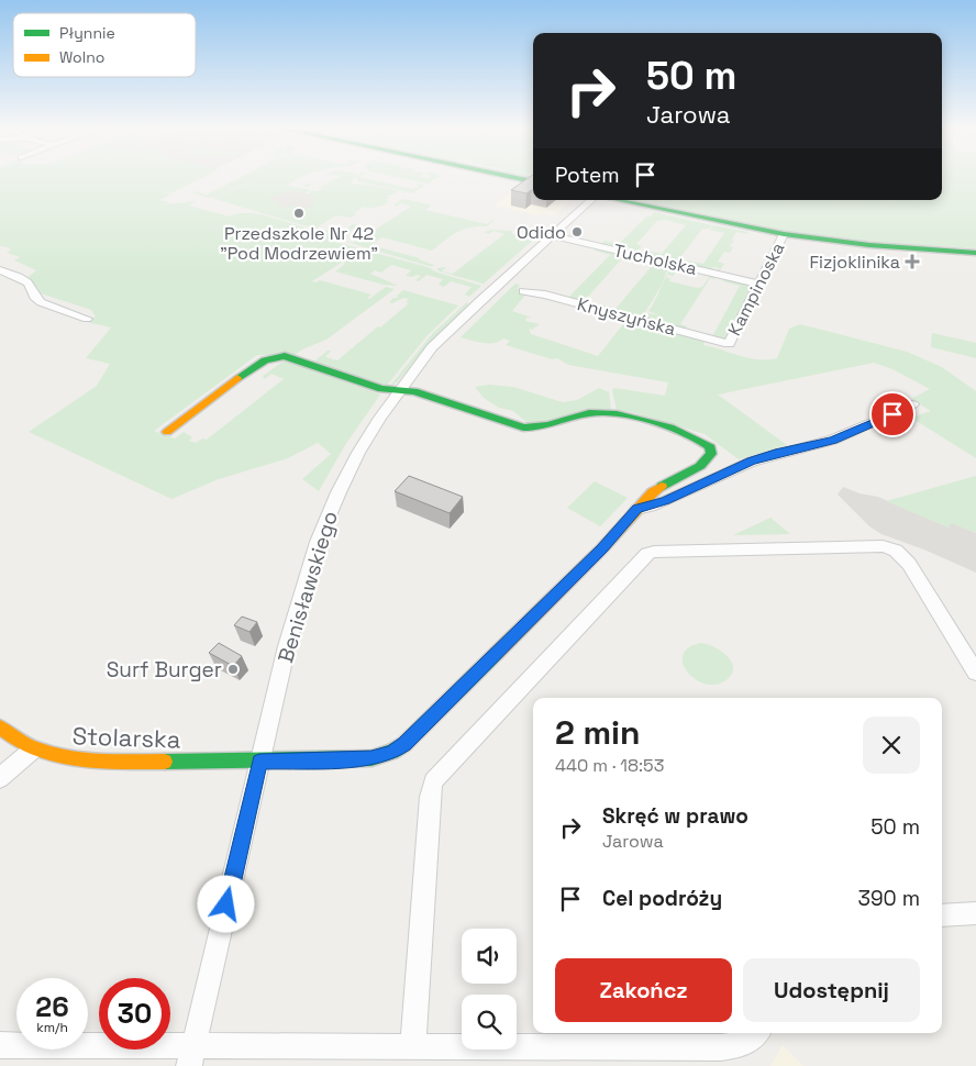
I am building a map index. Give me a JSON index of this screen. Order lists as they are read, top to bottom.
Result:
{
  "streets": {
    "street": [
      "Tucholska",
      "Kampinoska",
      "Knyszyńska",
      "Benisławskiego",
      "Stolarska"
    ]
  },
  "crossings": [
    ["Tucholska", "Kampinoska"],
    ["Tucholska", "Benisławskiego"],
    ["Kampinoska", "Knyszyńska"],
    ["Benisławskiego", "Stolarska"]
  ],
  "places": {
    "other": ["Przedszkole Nr 42 \"Pod Modrzewiem\"", "Odido", "Surf Burger"],
    "health": ["Fizjoklinika"]
  },
  "legend": ["Płynnie", "Wolno"],
  "page": {
    "turn": ["50 m", "Jarowa"],
    "then": "Potem",
    "heading": ["2 min", "440 m · 18:53"],
    "list": [
      {
        "name": "Skręć w prawo",
        "note": "Jarowa",
        "value": "50 m"
      },
      {
        "name": "Cel podróży",
        "value": "390 m"
      }
    ],
    "buttons": ["Zakończ", "Udostępnij"],
    "speed": "26 km/h",
    "limit": "30"
  }
}
